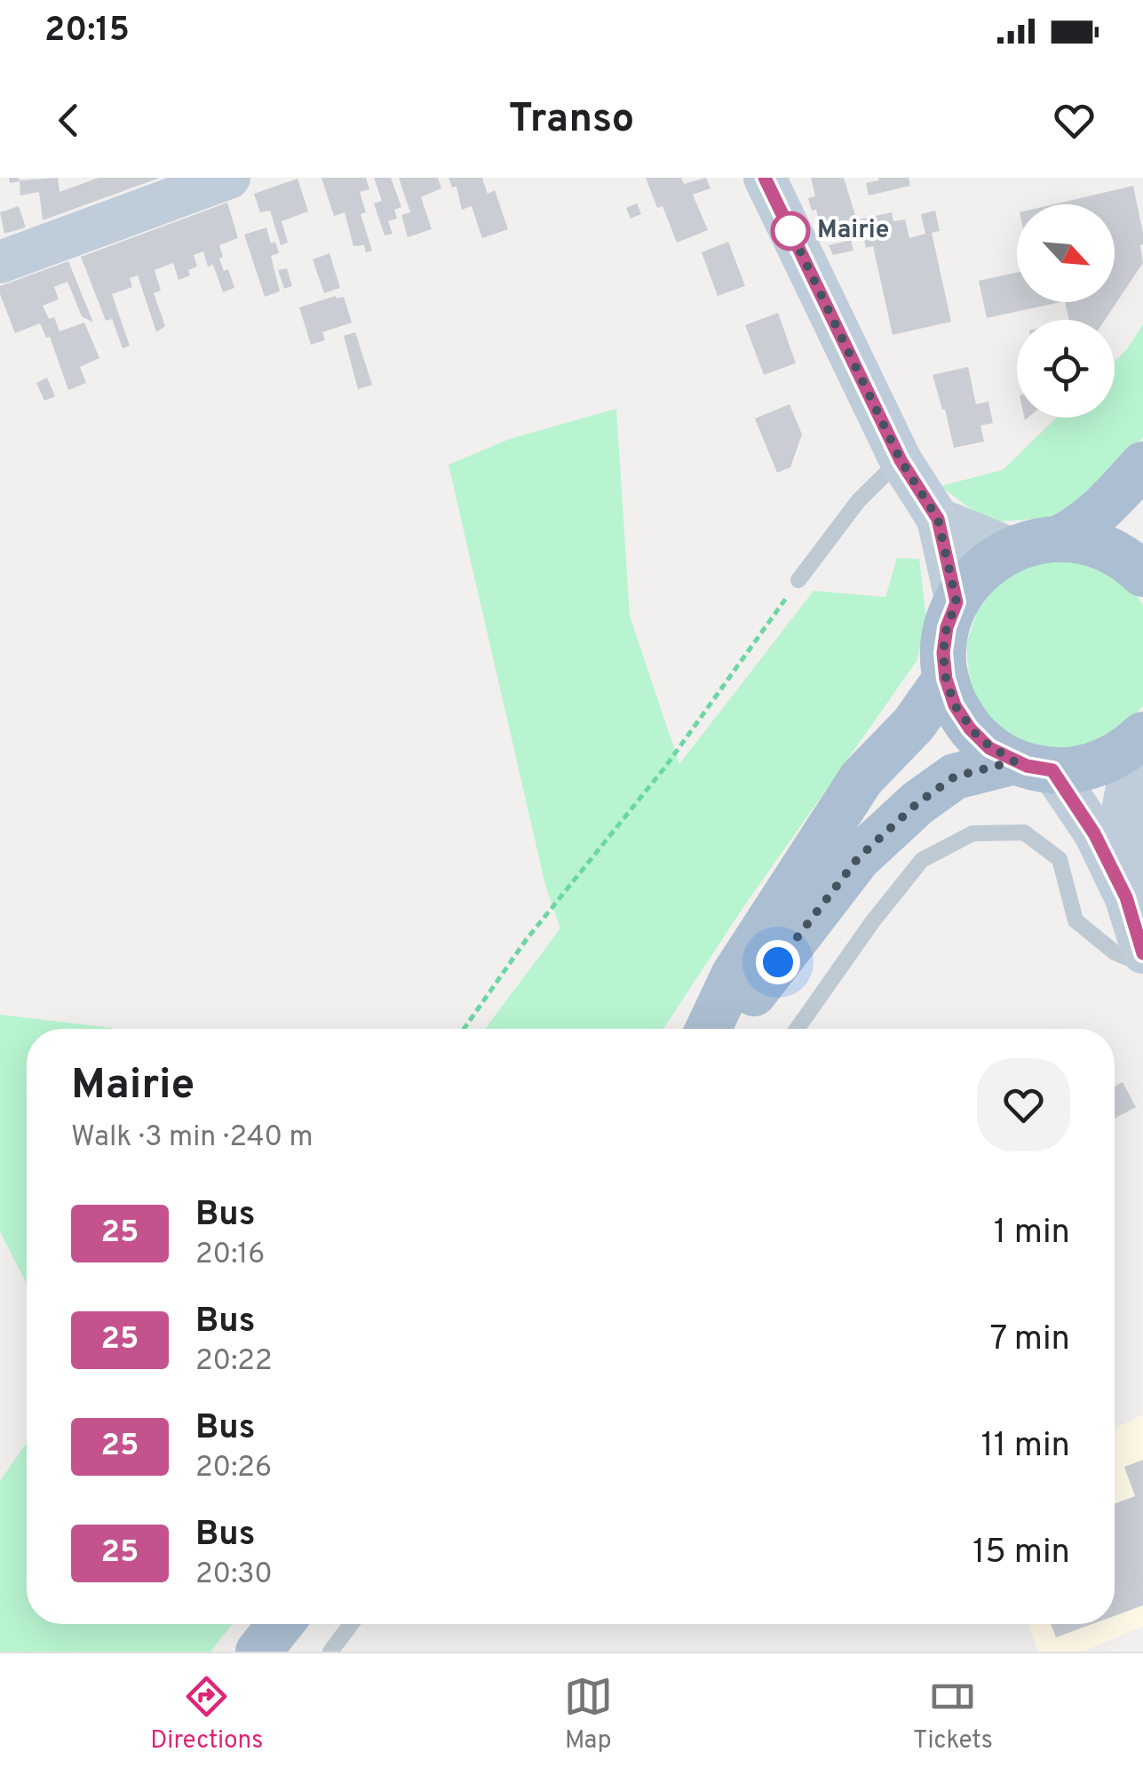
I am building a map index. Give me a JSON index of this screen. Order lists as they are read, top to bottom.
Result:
{
  "places": ["Mairie"],
  "lines": ["bus line 25"],
  "north": "bottom right",
  "page": {
    "status": "20:15",
    "header": "Transo",
    "heading": ["Mairie", "Walk · 3 min · 240 m"],
    "list": [
      {
        "mark": "25",
        "name": "Bus",
        "note": "20:16",
        "value": "1 min"
      },
      {
        "mark": "25",
        "name": "Bus",
        "note": "20:22",
        "value": "7 min"
      },
      {
        "mark": "25",
        "name": "Bus",
        "note": "20:26",
        "value": "11 min"
      },
      {
        "mark": "25",
        "name": "Bus",
        "note": "20:30",
        "value": "15 min"
      }
    ],
    "tabs": ["Directions", "Map", "Tickets"]
  }
}
